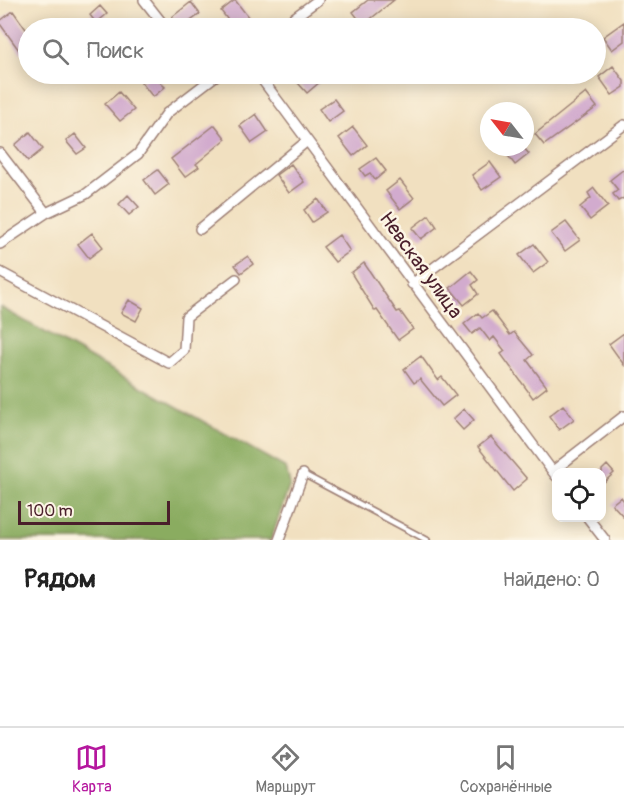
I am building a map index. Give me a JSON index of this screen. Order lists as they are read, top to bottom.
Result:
{
  "streets": {
    "street": ["Невская улица"]
  },
  "scale_bar": "100 m",
  "north": "top left",
  "page": {
    "search": "Поиск",
    "scale": "100 m",
    "heading": ["Рядом", "Найдено: 0"],
    "nav": ["Карта", "Маршрут", "Сохранённые"]
  }
}
